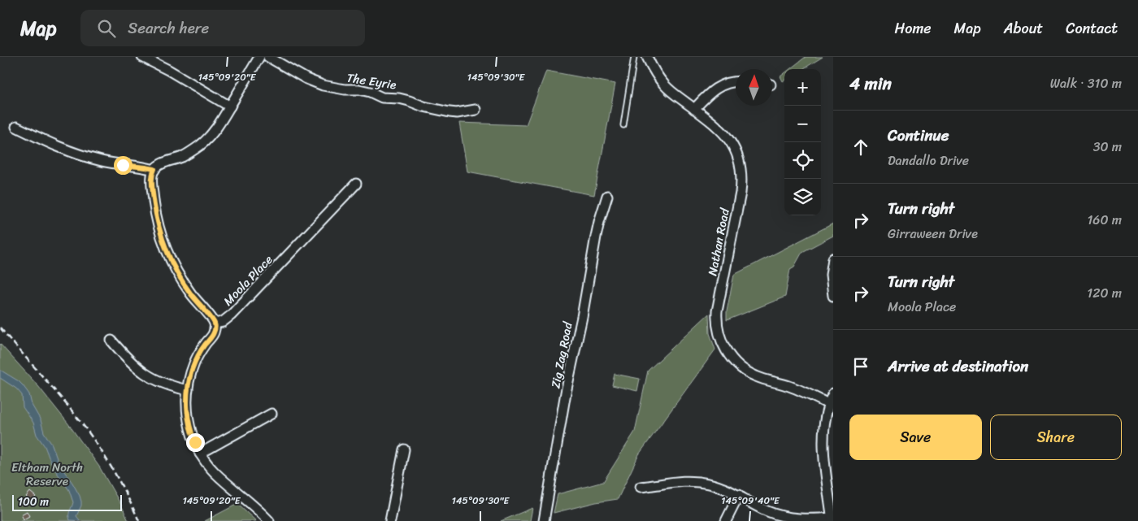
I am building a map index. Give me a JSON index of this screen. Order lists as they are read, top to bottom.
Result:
{
  "streets": {
    "street": [
      "The Eyrie",
      "Nathan Road",
      "Moola Place",
      "Zig Zag Road"
    ]
  },
  "parks": ["Eltham North Reserve"],
  "scale_bar": "100 m",
  "north": "top",
  "page": {
    "header": "Map",
    "search": "Search here",
    "nav": [
      "Home",
      "Map",
      "About",
      "Contact"
    ],
    "heading": ["4 min", "Walk · 310 m"],
    "map_buttons": ["+", "−"],
    "list": [
      ["Continue", "Dandallo Drive", "30 m"],
      ["Turn right", "Girraween Drive", "160 m"],
      ["Turn right", "Moola Place", "120 m"],
      "Arrive at destination"
    ],
    "buttons": ["Save", "Share"],
    "scale": "100 m"
  },
  "coordinates": ["145°09'20\"E", "145°09'30\"E", "145°09'40\"E"]
}
